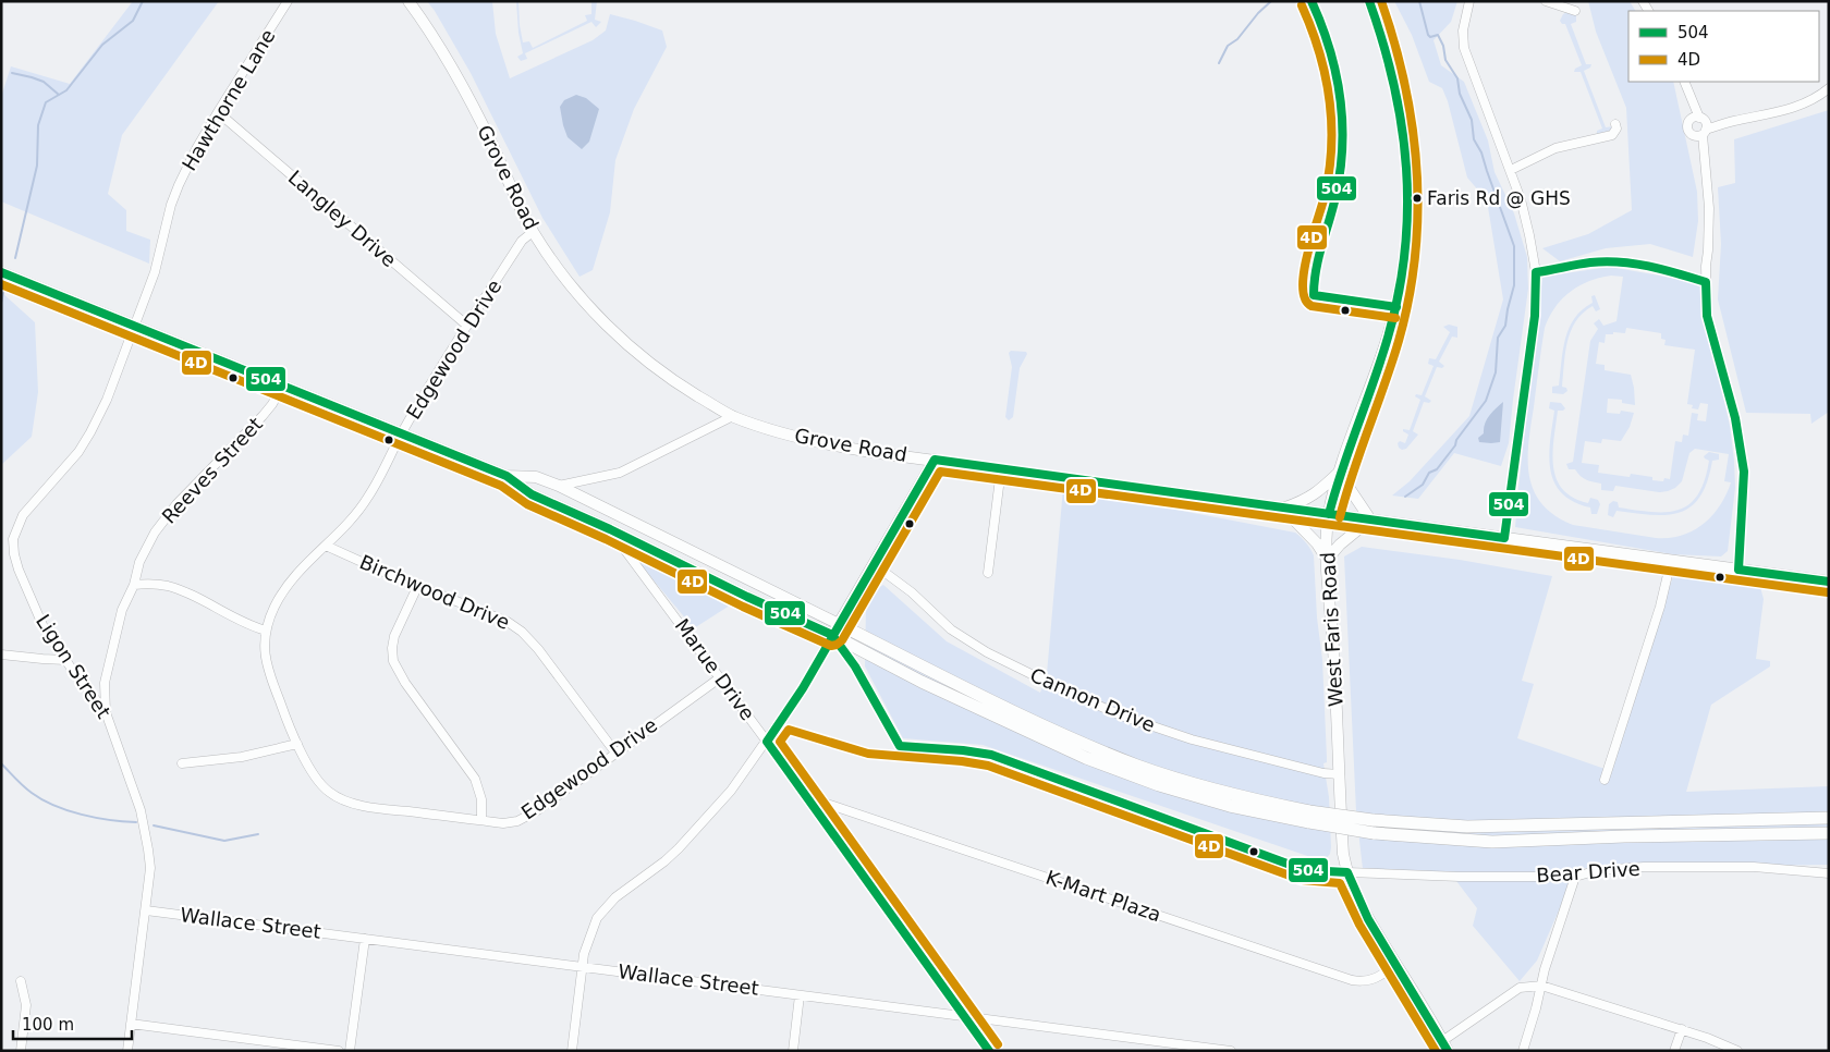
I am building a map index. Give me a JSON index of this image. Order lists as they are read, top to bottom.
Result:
{
  "streets": {
    "main road": ["Grove Road", "West Faris Road"],
    "street": [
      "Hawthorne Lane",
      "Langley Drive",
      "Edgewood Drive",
      "Reeves Street",
      "Birchwood Drive",
      "Ligon Street",
      "Marue Drive",
      "Cannon Drive",
      "Bear Drive",
      "K-Mart Plaza",
      "Wallace Street"
    ]
  },
  "crossings": [
    ["Hawthorne Lane", "Langley Drive"],
    ["Hawthorne Lane", "Ligon Street"],
    ["Grove Road", "Edgewood Drive"],
    ["Grove Road", "West Faris Road"],
    ["Langley Drive", "Edgewood Drive"],
    ["Edgewood Drive", "Birchwood Drive"],
    ["Edgewood Drive", "Marue Drive"],
    ["Reeves Street", "Ligon Street"],
    ["West Faris Road", "Cannon Drive"],
    ["West Faris Road", "Bear Drive"],
    ["West Faris Road", "K-Mart Plaza"],
    ["Ligon Street", "Wallace Street"],
    ["Marue Drive", "K-Mart Plaza"],
    ["Marue Drive", "Wallace Street"]
  ],
  "places": ["Faris Rd @ GHS"],
  "lines": ["transit line 504", "transit line 4D"],
  "legend": ["504", "4D"],
  "scale_bar": "100 m"
}
